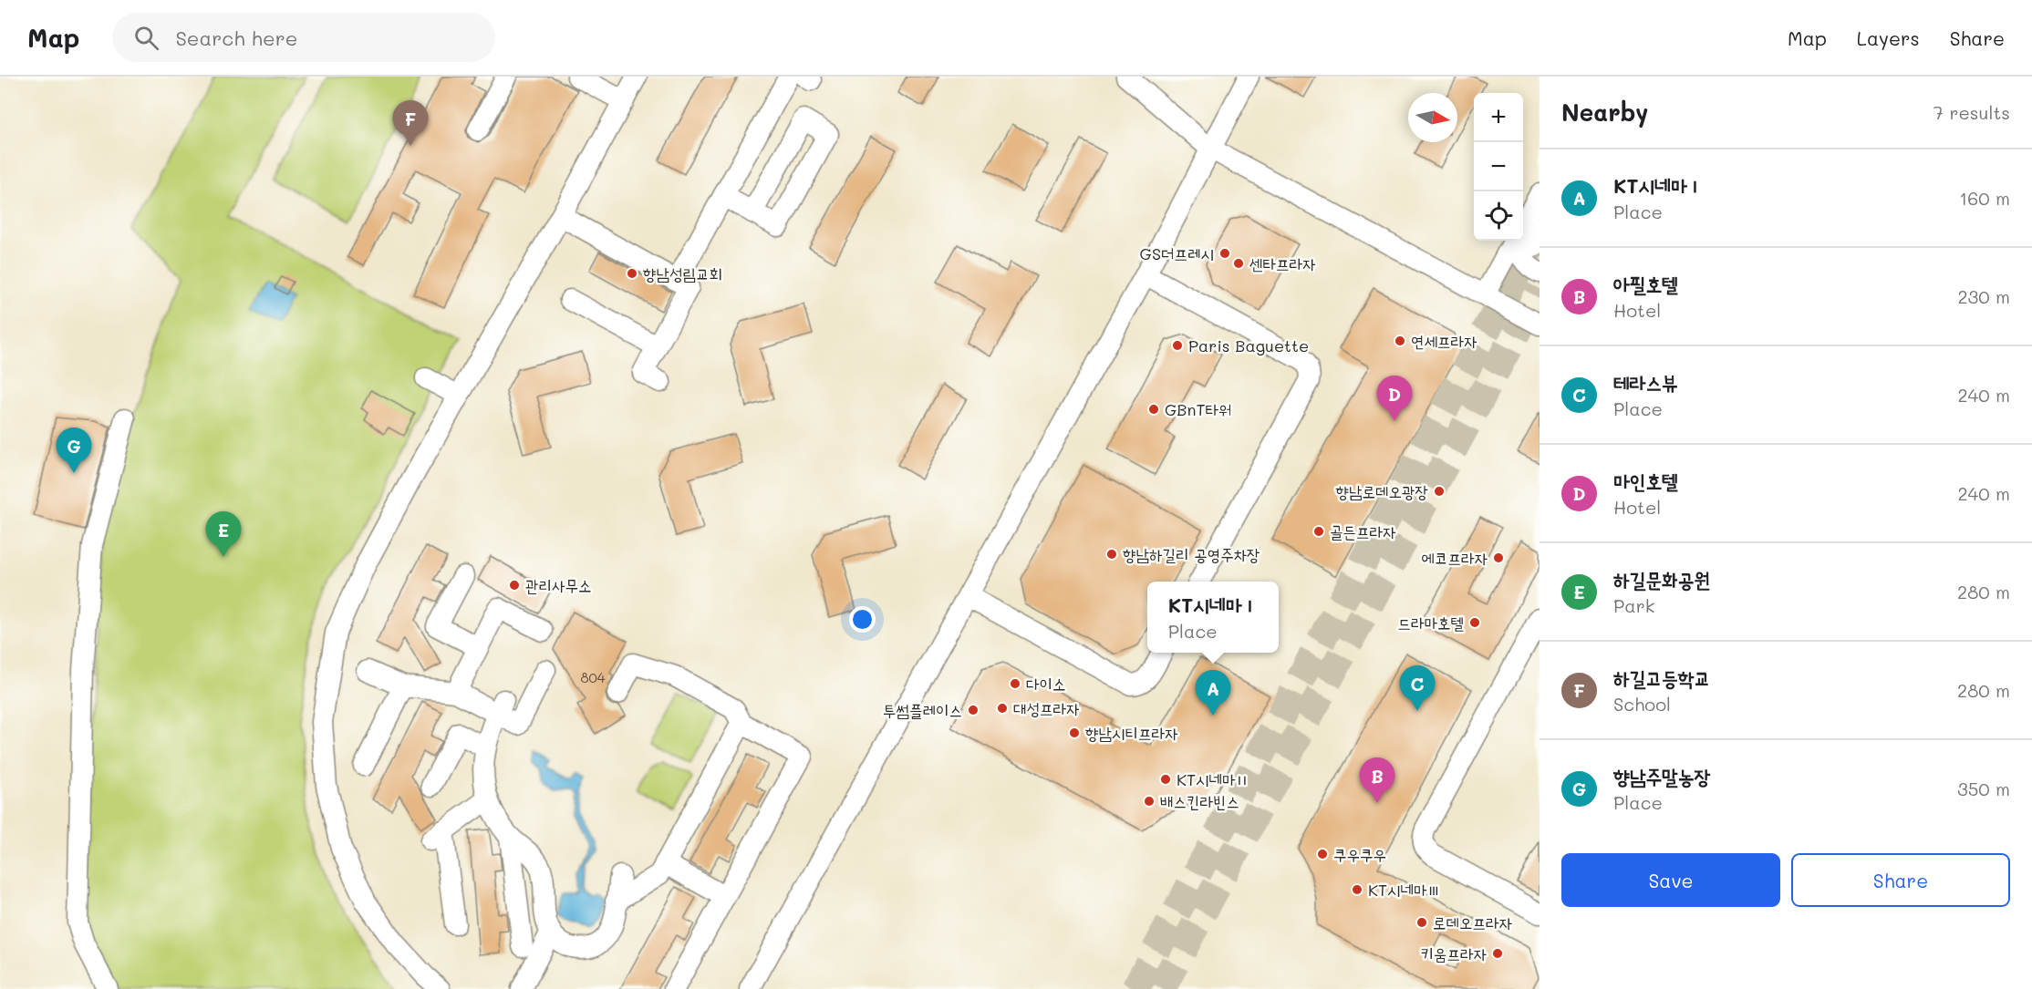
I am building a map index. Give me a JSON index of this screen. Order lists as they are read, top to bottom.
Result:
{
  "places": [
    "GS더프레시",
    "센타프라자",
    "향남성림교회",
    "연세프라자",
    "Paris Baguette",
    "GBnT타워",
    "향남로데오광장",
    "골든프라자",
    "향남하길리 공영주차장",
    "에코프라자",
    "관리사무소",
    "드라마호텔",
    "다이소",
    "대성프라자",
    "투썸플레이스",
    "향남시티프라자",
    "KT시네마Ⅱ",
    "배스킨라빈스",
    "쿠우쿠우",
    "KT시네마Ⅲ",
    "로데오프라자",
    "키움프라자"
  ],
  "house_numbers": ["804"],
  "north": "right",
  "page": {
    "header": "Map",
    "search": "Search here",
    "nav": ["Map", "Layers", "Share"],
    "heading": ["Nearby", "7 results"],
    "map_buttons": ["+", "−"],
    "pins": [
      "F",
      "D",
      "G",
      "E",
      "C",
      "A",
      "B"
    ],
    "list": [
      {
        "mark": "A",
        "name": "KT시네마Ⅰ",
        "note": "Place",
        "value": "160 m"
      },
      {
        "mark": "B",
        "name": "아필호텔",
        "note": "Hotel",
        "value": "230 m"
      },
      {
        "mark": "C",
        "name": "테라스뷰",
        "note": "Place",
        "value": "240 m"
      },
      {
        "mark": "D",
        "name": "마인호텔",
        "note": "Hotel",
        "value": "240 m"
      },
      {
        "mark": "E",
        "name": "하길문화공원",
        "note": "Park",
        "value": "280 m"
      },
      {
        "mark": "F",
        "name": "하길고등학교",
        "note": "School",
        "value": "280 m"
      },
      {
        "mark": "G",
        "name": "향남주말농장",
        "note": "Place",
        "value": "350 m"
      }
    ],
    "popup": ["KT시네마Ⅰ", "Place"],
    "buttons": ["Save", "Share"]
  }
}
